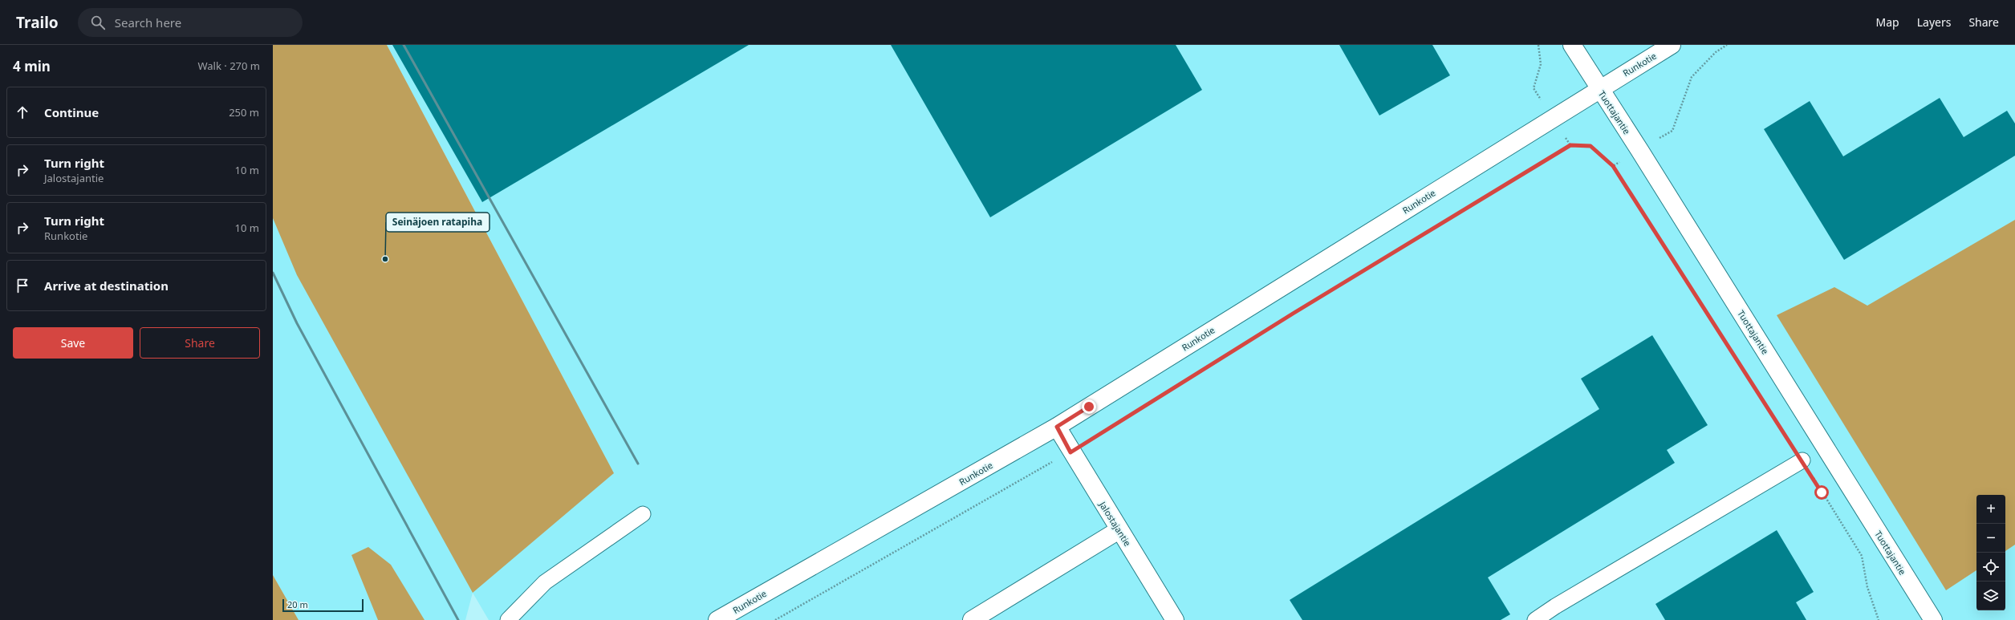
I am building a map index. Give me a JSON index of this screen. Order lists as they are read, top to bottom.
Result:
{
  "streets": {
    "street": ["Runkotie", "Tuottajantie", "Jalostajantie"]
  },
  "crossings": [
    ["Runkotie", "Tuottajantie"],
    ["Runkotie", "Jalostajantie"]
  ],
  "places": ["Seinäjoen ratapiha"],
  "scale_bar": "20 m",
  "page": {
    "header": "Trailo",
    "search": "Search here",
    "nav": ["Map", "Layers", "Share"],
    "heading": ["4 min", "Walk · 270 m"],
    "list": [
      ["Continue", "250 m"],
      ["Turn right", "Jalostajantie", "10 m"],
      ["Turn right", "Runkotie", "10 m"],
      "Arrive at destination"
    ],
    "buttons": ["Save", "Share"],
    "map_buttons": ["+", "−"],
    "scale": "20 m"
  }
}
